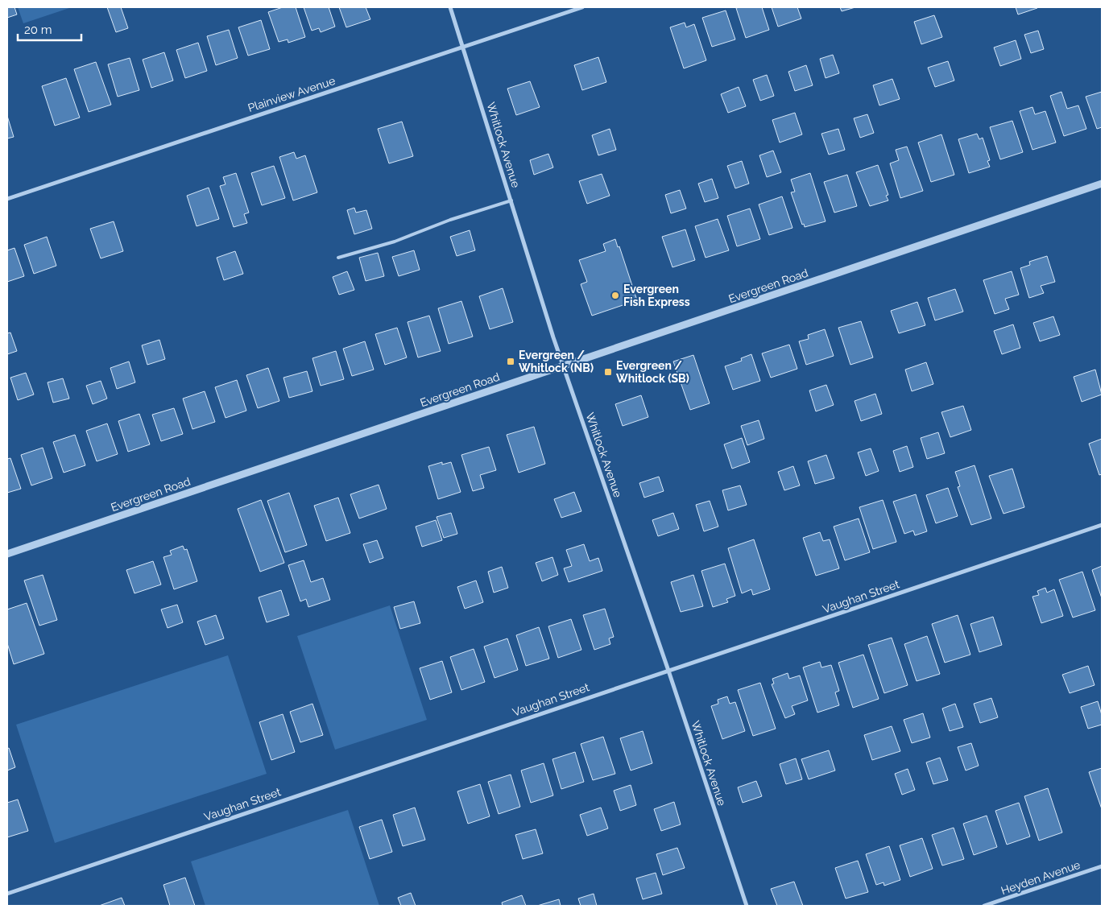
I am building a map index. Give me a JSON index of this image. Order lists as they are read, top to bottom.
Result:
{
  "streets": {
    "street": [
      "Plainview Avenue",
      "Whitlock Avenue",
      "Evergreen Road",
      "Vaughan Street",
      "Heyden Avenue"
    ]
  },
  "crossings": [
    ["Plainview Avenue", "Whitlock Avenue"],
    ["Whitlock Avenue", "Evergreen Road"],
    ["Whitlock Avenue", "Vaughan Street"]
  ],
  "places": {
    "other": ["Evergreen Fish Express"],
    "transit": ["Evergreen / Whitlock (NB)", "Evergreen / Whitlock (SB)"]
  },
  "scale_bar": "20 m"
}
